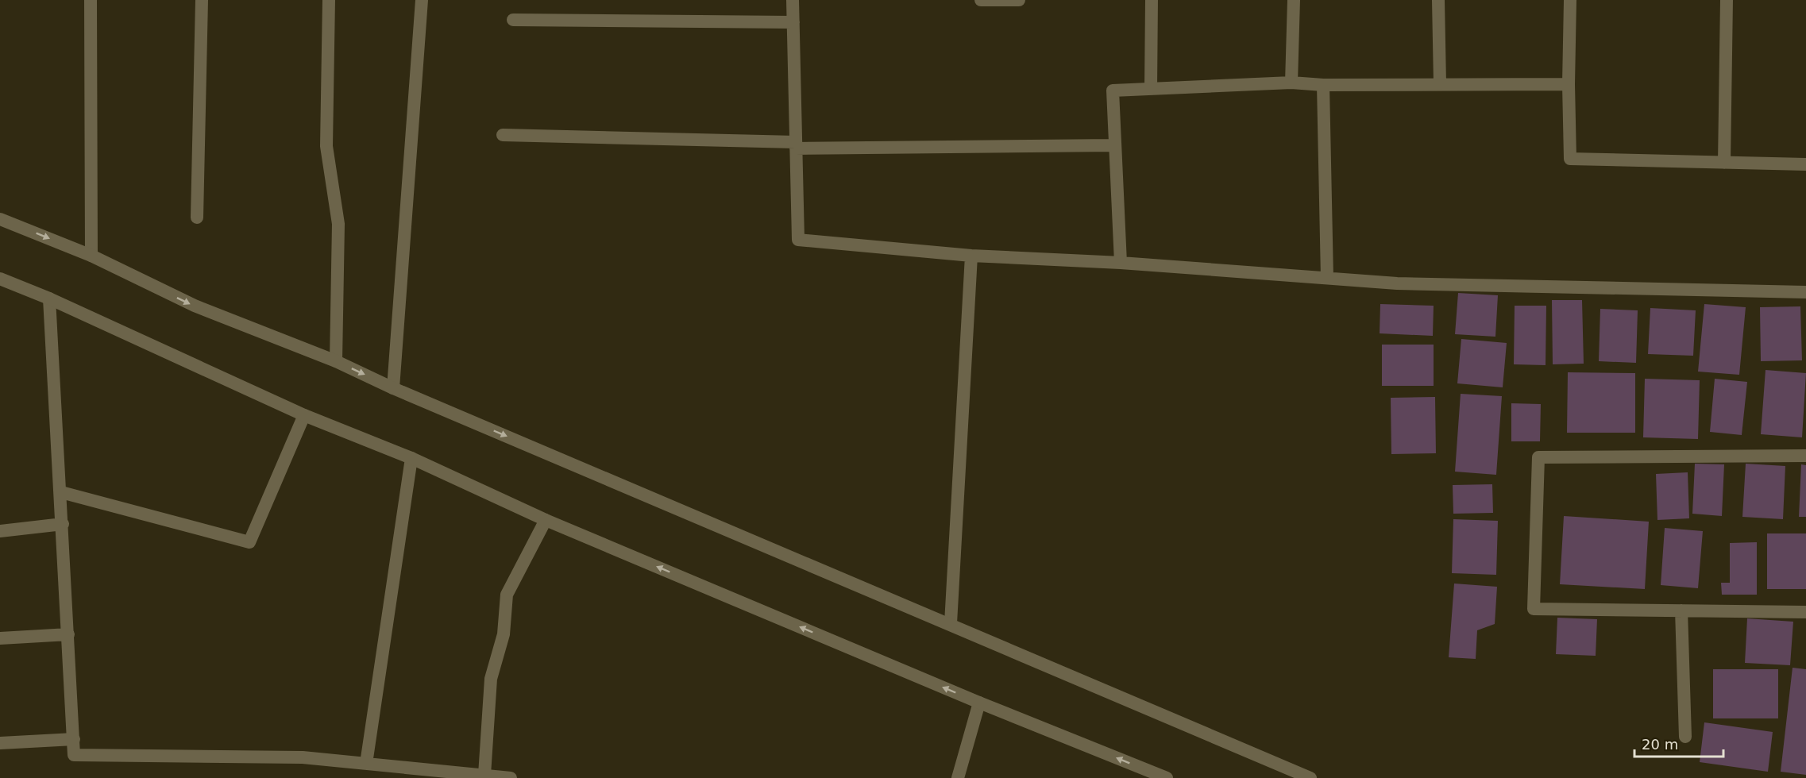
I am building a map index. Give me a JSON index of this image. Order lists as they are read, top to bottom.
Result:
{
  "scale_bar": "20 m"
}
